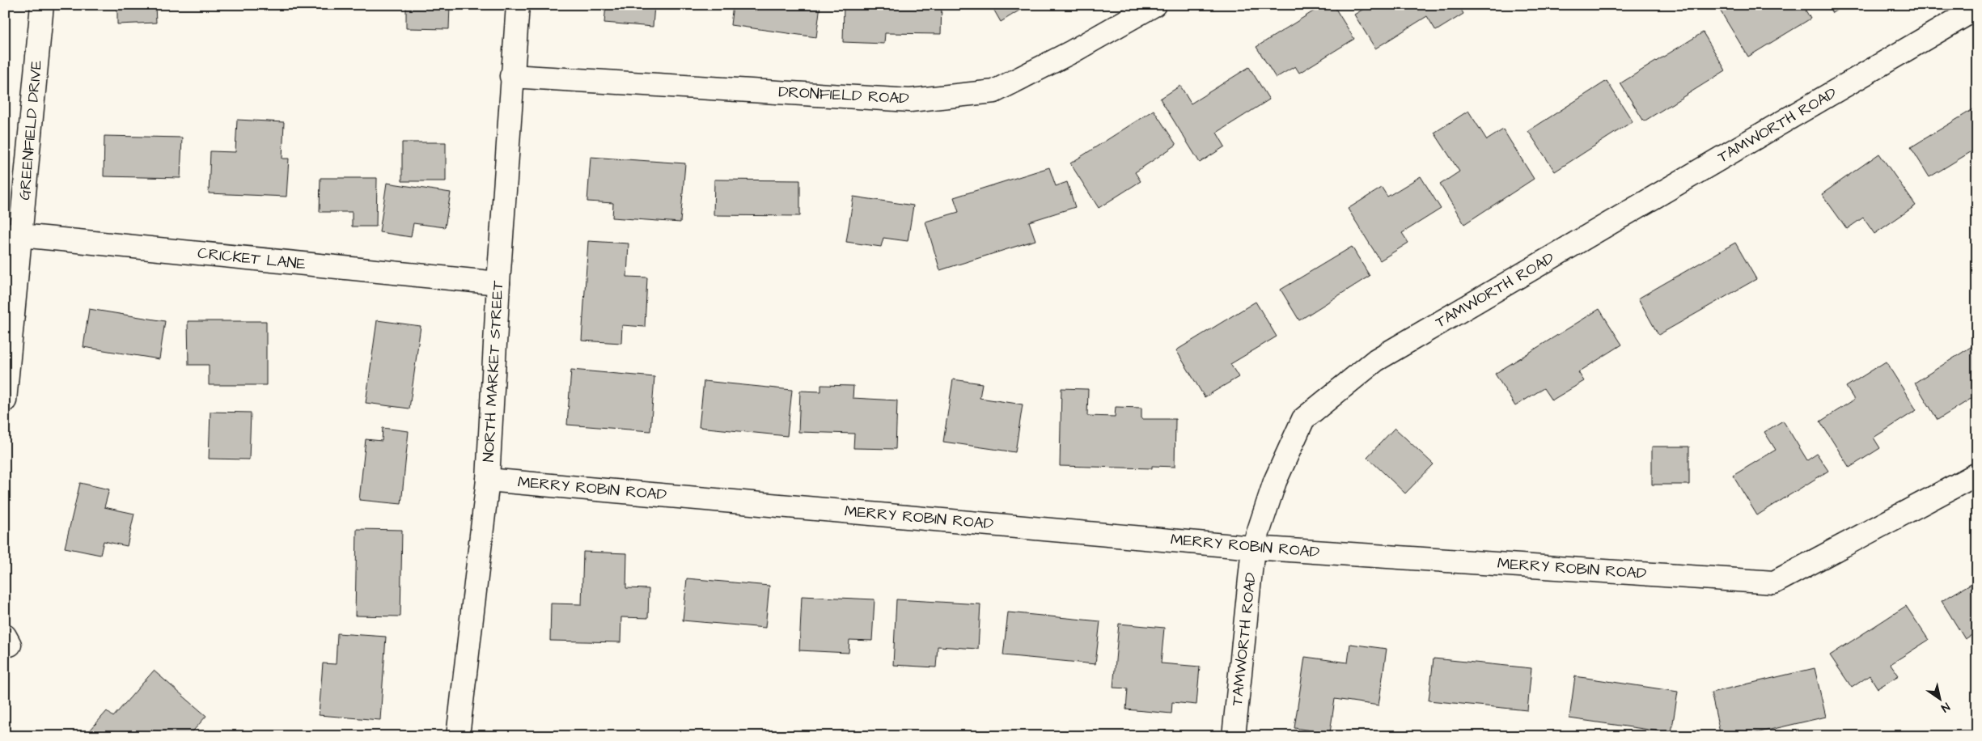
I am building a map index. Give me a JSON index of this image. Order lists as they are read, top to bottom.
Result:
{
  "streets": {
    "street": [
      "DRONFIELD ROAD",
      "TAMWORTH ROAD",
      "GREENFIELD DRIVE",
      "CRICKET LANE",
      "NORTH MARKET STREET",
      "MERRY ROBIN ROAD"
    ]
  },
  "crossings": [
    ["DRONFIELD ROAD", "NORTH MARKET STREET"],
    ["TAMWORTH ROAD", "MERRY ROBIN ROAD"],
    ["GREENFIELD DRIVE", "CRICKET LANE"],
    ["CRICKET LANE", "NORTH MARKET STREET"],
    ["NORTH MARKET STREET", "MERRY ROBIN ROAD"]
  ],
  "north": "bottom right"
}
